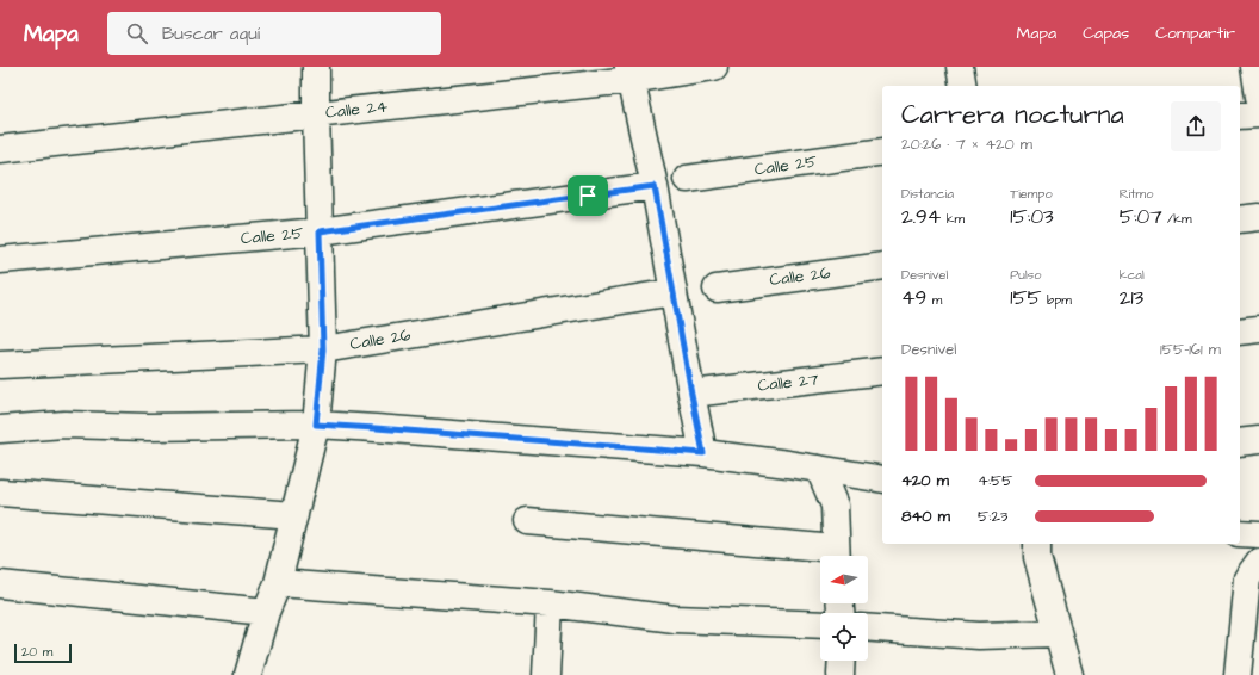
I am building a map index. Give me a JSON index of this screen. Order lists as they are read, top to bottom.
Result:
{
  "streets": {
    "street": [
      "Calle 24",
      "Calle 25",
      "Calle 26",
      "Calle 27"
    ]
  },
  "scale_bar": "20 m",
  "north": "left",
  "page": {
    "header": "Mapa",
    "search": "Buscar aquí",
    "nav": ["Mapa", "Capas", "Compartir"],
    "heading": ["Carrera nocturna", "20:26 · 7 × 420 m"],
    "stats": [
      ["Distancia", "2.94 km"],
      ["Tiempo", "15:03"],
      ["Ritmo", "5:07 /km"],
      ["Desnivel", "49 m"],
      ["Pulso", "155 bpm"],
      ["kcal", "213"]
    ],
    "chart": ["Desnivel", "155–161 m"],
    "list": [
      {
        "name": "420 m",
        "note": "4:55"
      },
      {
        "name": "840 m",
        "note": "5:23"
      }
    ],
    "scale": "20 m"
  }
}
